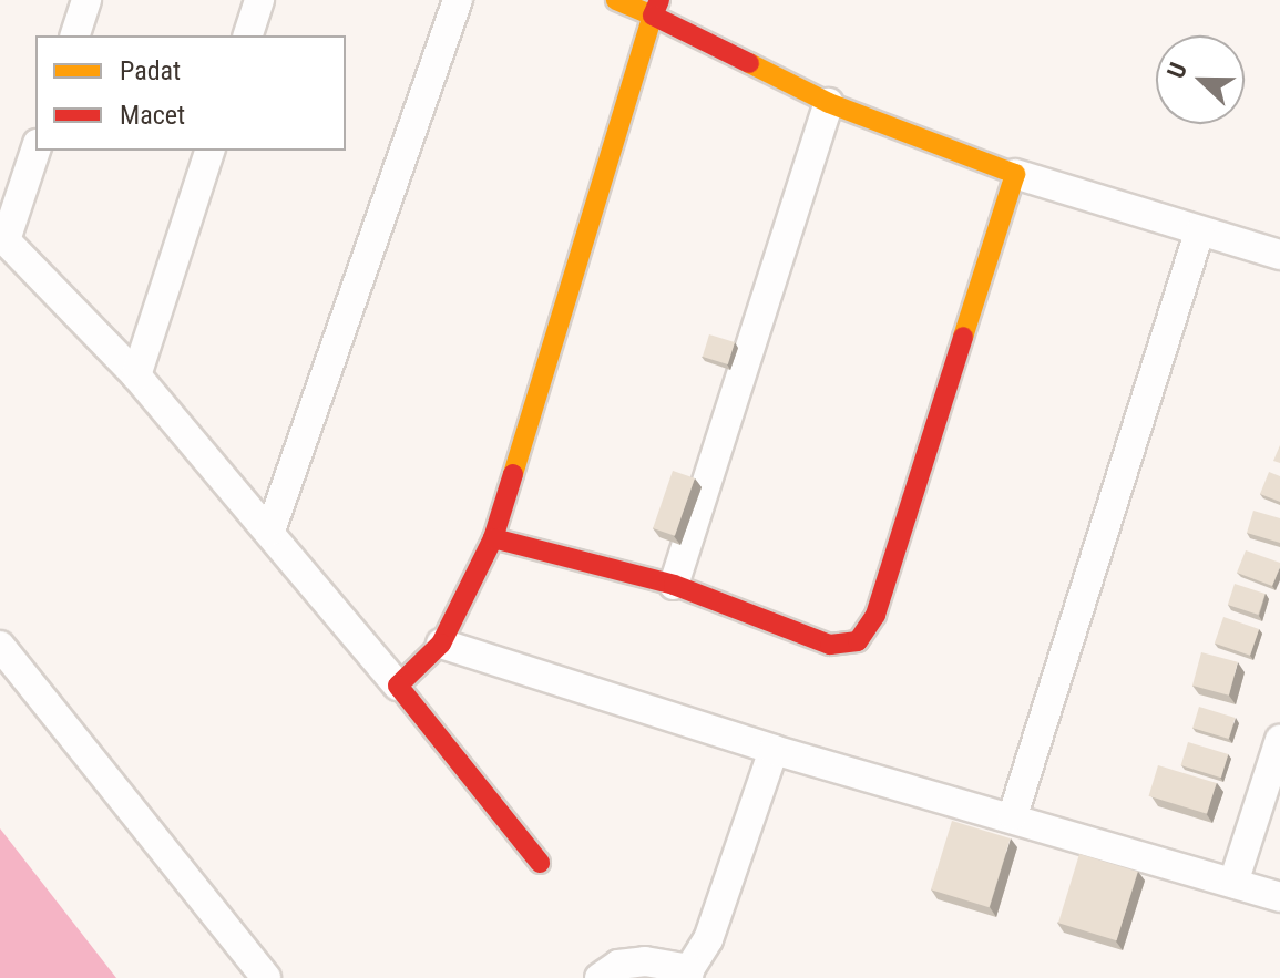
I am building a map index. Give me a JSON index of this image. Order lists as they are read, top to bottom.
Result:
{
  "legend": ["Padat", "Macet"],
  "north": "left"
}
